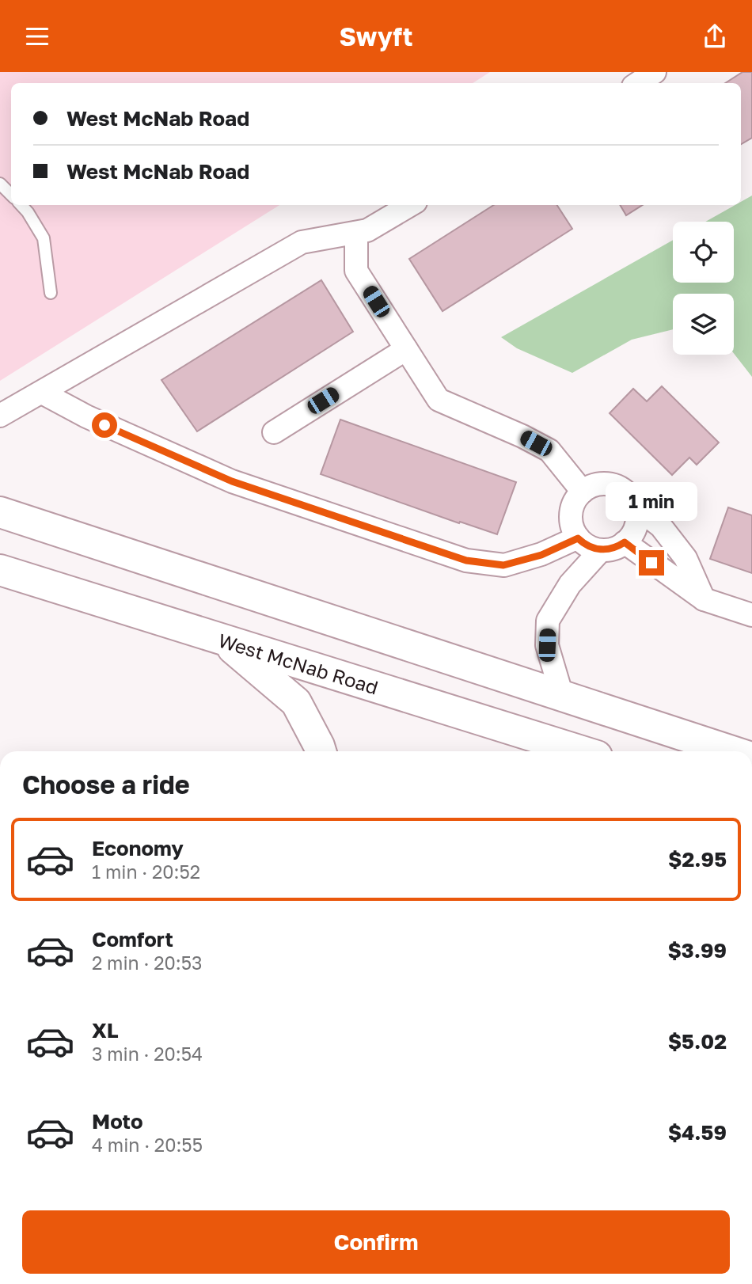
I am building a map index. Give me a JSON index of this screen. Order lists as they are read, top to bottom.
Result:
{
  "streets": {
    "main road": ["West McNab Road"]
  },
  "page": {
    "header": "Swyft",
    "banner": ["West McNab Road", "West McNab Road"],
    "bubble": "1 min",
    "heading": "Choose a ride",
    "list": [
      {
        "name": "Economy",
        "note": "1 min · 20:52",
        "value": "$2.95"
      },
      {
        "name": "Comfort",
        "note": "2 min · 20:53",
        "value": "$3.99"
      },
      {
        "name": "XL",
        "note": "3 min · 20:54",
        "value": "$5.02"
      },
      {
        "name": "Moto",
        "note": "4 min · 20:55",
        "value": "$4.59"
      }
    ],
    "buttons": "Confirm"
  }
}
